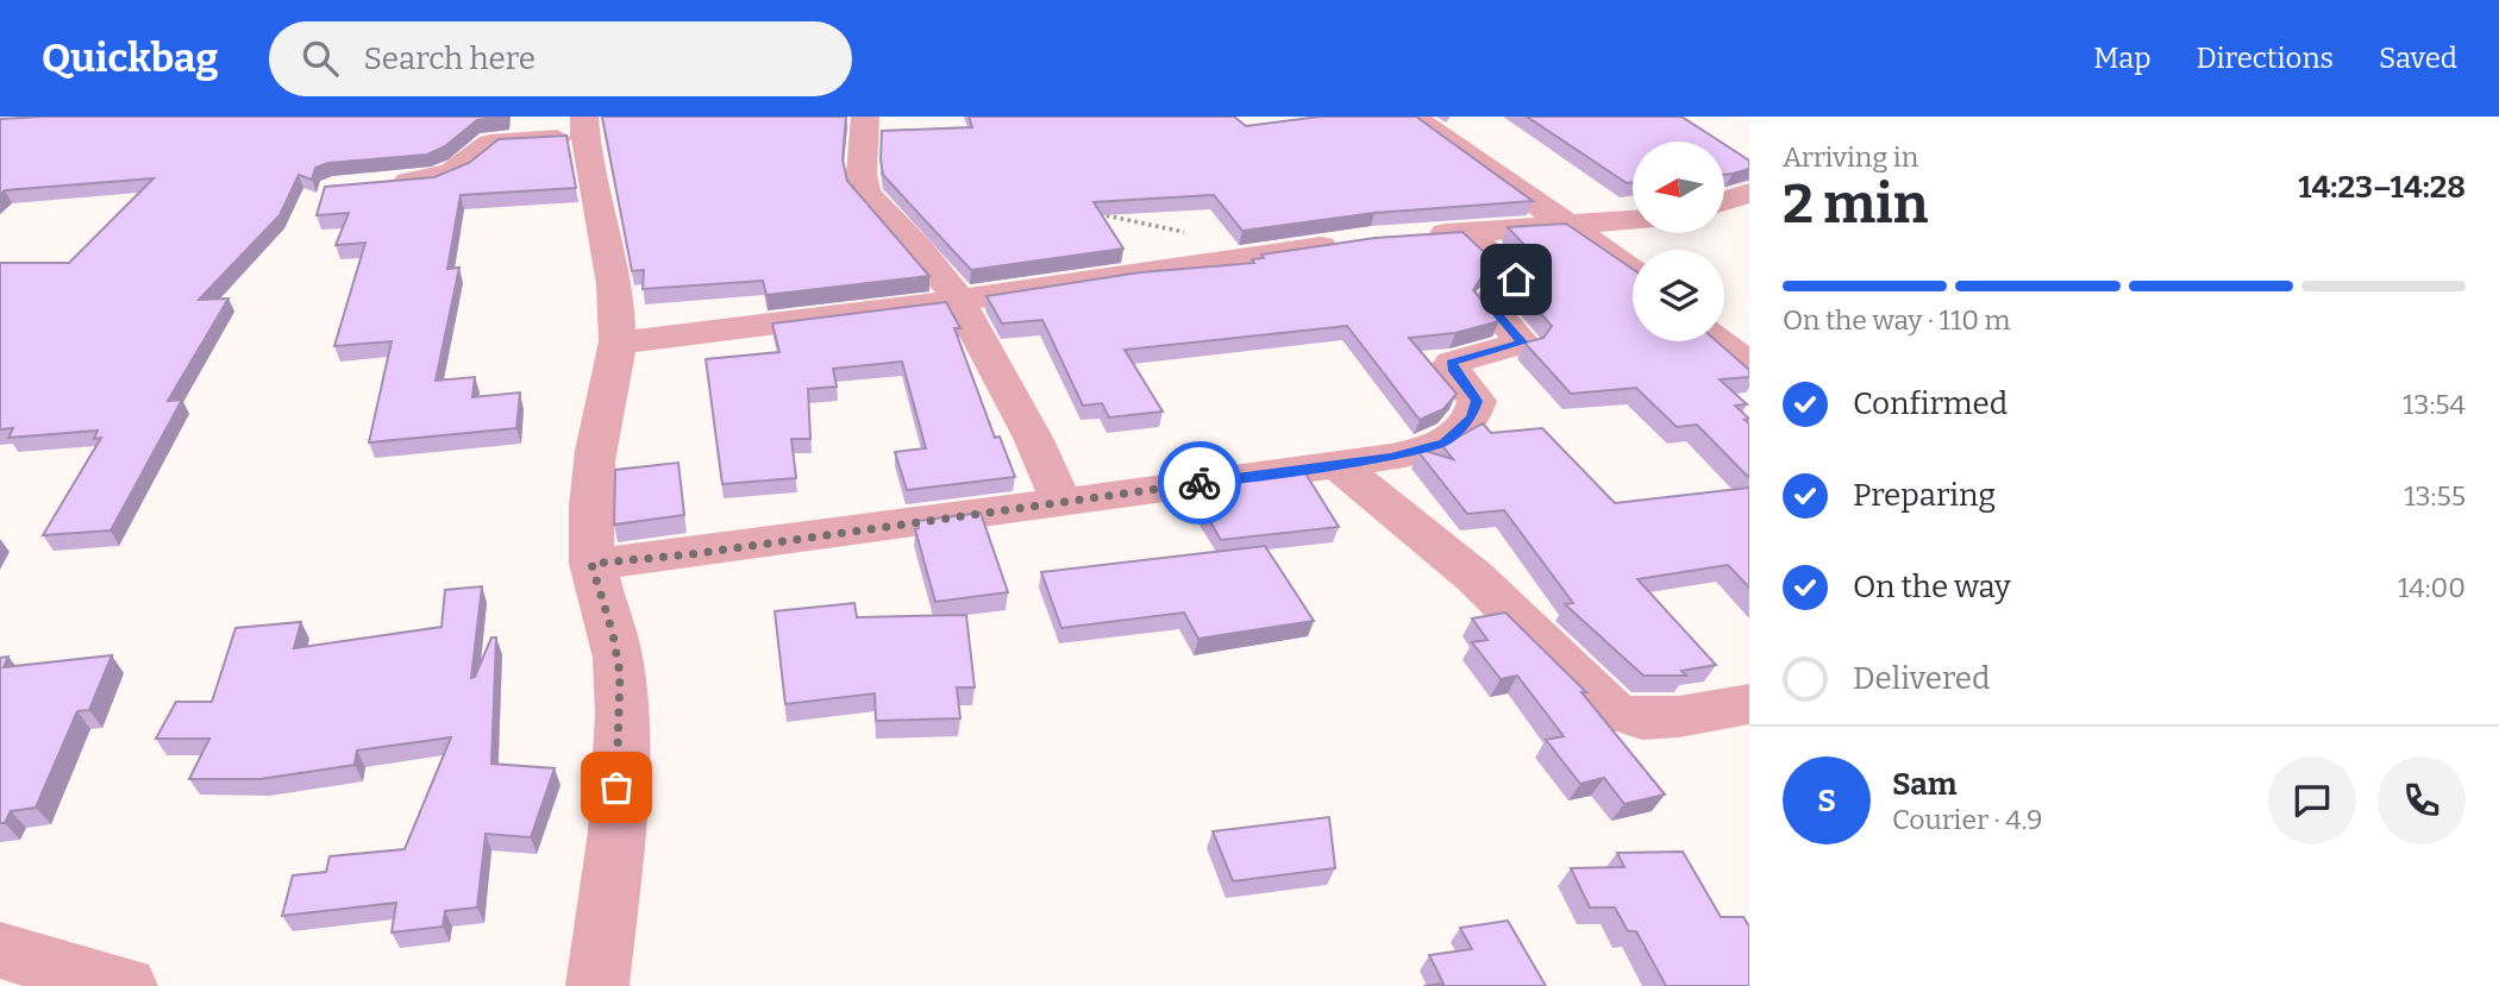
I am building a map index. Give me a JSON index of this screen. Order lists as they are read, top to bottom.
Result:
{
  "north": "left",
  "page": {
    "header": "Quickbag",
    "search": "Search here",
    "nav": ["Map", "Directions", "Saved"],
    "heading": ["2 min", "Arriving in", "14:23–14:28"],
    "panel": ["Sam", "Courier · 4.9"],
    "bar": "On the way · 110 m",
    "list": [
      ["Confirmed", "13:54"],
      ["Preparing", "13:55"],
      ["On the way", "14:00"],
      "Delivered"
    ],
    "round": "S"
  }
}
